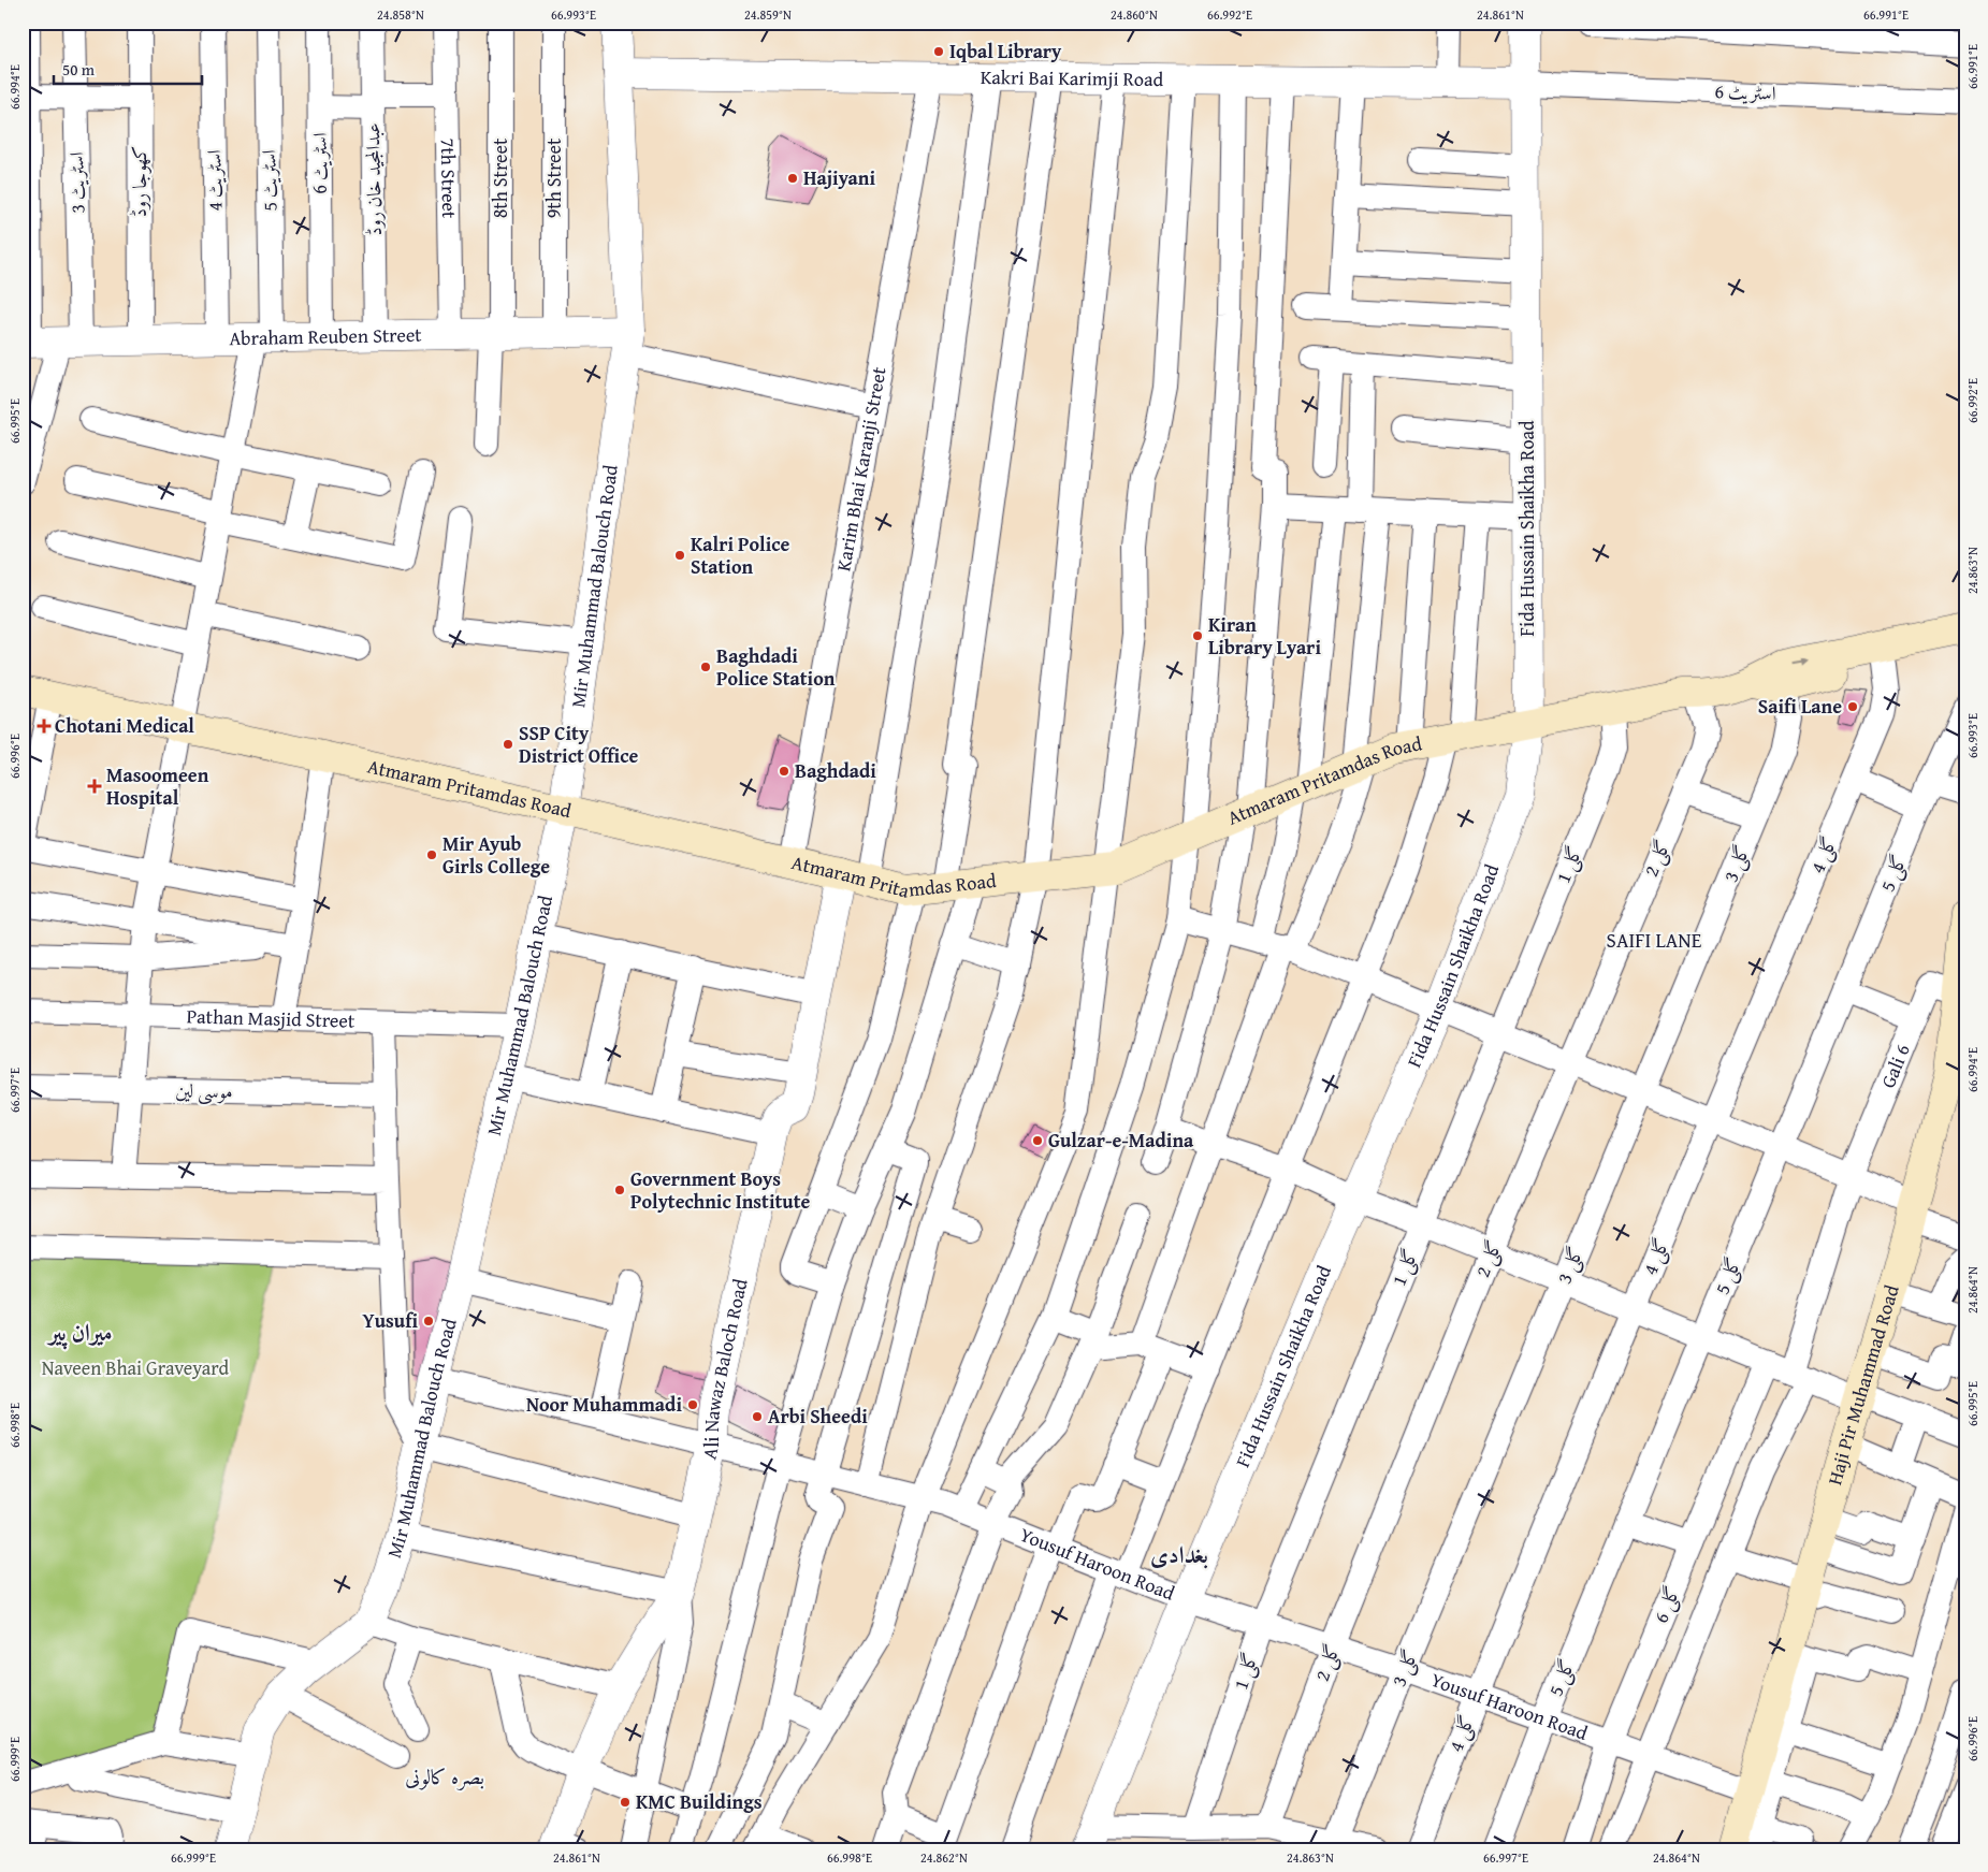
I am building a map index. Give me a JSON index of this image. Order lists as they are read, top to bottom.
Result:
{
  "streets": {
    "main road": ["Atmaram Pritamdas Road", "Haji Pir Muhammad Road"],
    "street": [
      "Kakri Bai Karimji Road",
      "اسٹریٹ 6",
      "8th Street",
      "9th Street",
      "عبدالمجید خان روڈ",
      "7th Street",
      "اسٹریٹ 4",
      "اسٹریٹ 5",
      "کھوجا روڈ",
      "اسٹریٹ 3",
      "Abraham Reuben Street",
      "Karim Bhai Karanji Street",
      "Fida Hussain Shaikha Road",
      "Mir Muhammad Balouch Road",
      "گلی 4",
      "گلی 2",
      "گلی 3",
      "گلی 1",
      "گلی 5",
      "Pathan Masjid Street",
      "Gali 6",
      "موسی لین",
      "Ali Nawaz Baloch Road",
      "Yousuf Haroon Road",
      "گلی 6"
    ]
  },
  "crossings": [
    ["Kakri Bai Karimji Road", "اسٹریٹ 6"],
    ["Kakri Bai Karimji Road", "Karim Bhai Karanji Street"],
    ["Kakri Bai Karimji Road", "Fida Hussain Shaikha Road"],
    ["Kakri Bai Karimji Road", "Mir Muhammad Balouch Road"],
    ["اسٹریٹ 6", "Abraham Reuben Street"],
    ["اسٹریٹ 6", "Fida Hussain Shaikha Road"],
    ["8th Street", "Abraham Reuben Street"],
    ["9th Street", "Abraham Reuben Street"],
    ["عبدالمجید خان روڈ", "Abraham Reuben Street"],
    ["7th Street", "Abraham Reuben Street"],
    ["اسٹریٹ 4", "Abraham Reuben Street"],
    ["اسٹریٹ 5", "Abraham Reuben Street"],
    ["اسٹریٹ 5", "Atmaram Pritamdas Road"],
    ["اسٹریٹ 5", "Pathan Masjid Street"],
    ["اسٹریٹ 5", "موسی لین"],
    ["کھوجا روڈ", "Abraham Reuben Street"],
    ["اسٹریٹ 3", "Abraham Reuben Street"],
    ["Abraham Reuben Street", "Mir Muhammad Balouch Road"],
    ["Karim Bhai Karanji Street", "Atmaram Pritamdas Road"],
    ["Fida Hussain Shaikha Road", "Atmaram Pritamdas Road"],
    ["Fida Hussain Shaikha Road", "Yousuf Haroon Road"],
    ["Mir Muhammad Balouch Road", "Atmaram Pritamdas Road"],
    ["Mir Muhammad Balouch Road", "Pathan Masjid Street"],
    ["Mir Muhammad Balouch Road", "Yousuf Haroon Road"],
    ["Atmaram Pritamdas Road", "گلی 4"],
    ["Atmaram Pritamdas Road", "گلی 2"],
    ["Atmaram Pritamdas Road", "گلی 3"],
    ["Atmaram Pritamdas Road", "گلی 1"],
    ["Atmaram Pritamdas Road", "Ali Nawaz Baloch Road"],
    ["گلی 4", "Yousuf Haroon Road"],
    ["گلی 2", "Yousuf Haroon Road"],
    ["گلی 3", "Yousuf Haroon Road"],
    ["گلی 1", "Yousuf Haroon Road"],
    ["گلی 5", "Yousuf Haroon Road"],
    ["Gali 6", "Haji Pir Muhammad Road"],
    ["Gali 6", "Yousuf Haroon Road"],
    ["Ali Nawaz Baloch Road", "Yousuf Haroon Road"],
    ["Haji Pir Muhammad Road", "Yousuf Haroon Road"],
    ["Yousuf Haroon Road", "گلی 6"]
  ],
  "districts": [
    "SAIFI LANE",
    "میران پیر",
    "بغدادی",
    "بصرہ کالونی"
  ],
  "parks": ["Naveen Bhai Graveyard"],
  "places": {
    "other": [
      "Iqbal Library",
      "Hajiyani",
      "Kalri Police Station",
      "Kiran Library Lyari",
      "Baghdadi Police Station",
      "Saifi Lane",
      "SSP City District Office",
      "Baghdadi",
      "Mir Ayub Girls College",
      "Gulzar-e-Madina",
      "Government Boys Polytechnic Institute",
      "Yusufi",
      "Noor Muhammadi",
      "Arbi Sheedi",
      "KMC Buildings"
    ],
    "health": ["Chotani Medical", "Masoomeen Hospital"]
  },
  "scale_bar": "50 m",
  "coordinates": [
    "24.858°N",
    "66.993°E",
    "24.859°N",
    "24.860°N",
    "66.992°E",
    "24.861°N",
    "66.991°E",
    "66.994°E",
    "66.995°E",
    "24.863°N",
    "66.996°E",
    "66.997°E",
    "24.864°N",
    "66.998°E",
    "66.999°E",
    "24.862°N"
  ]
}
